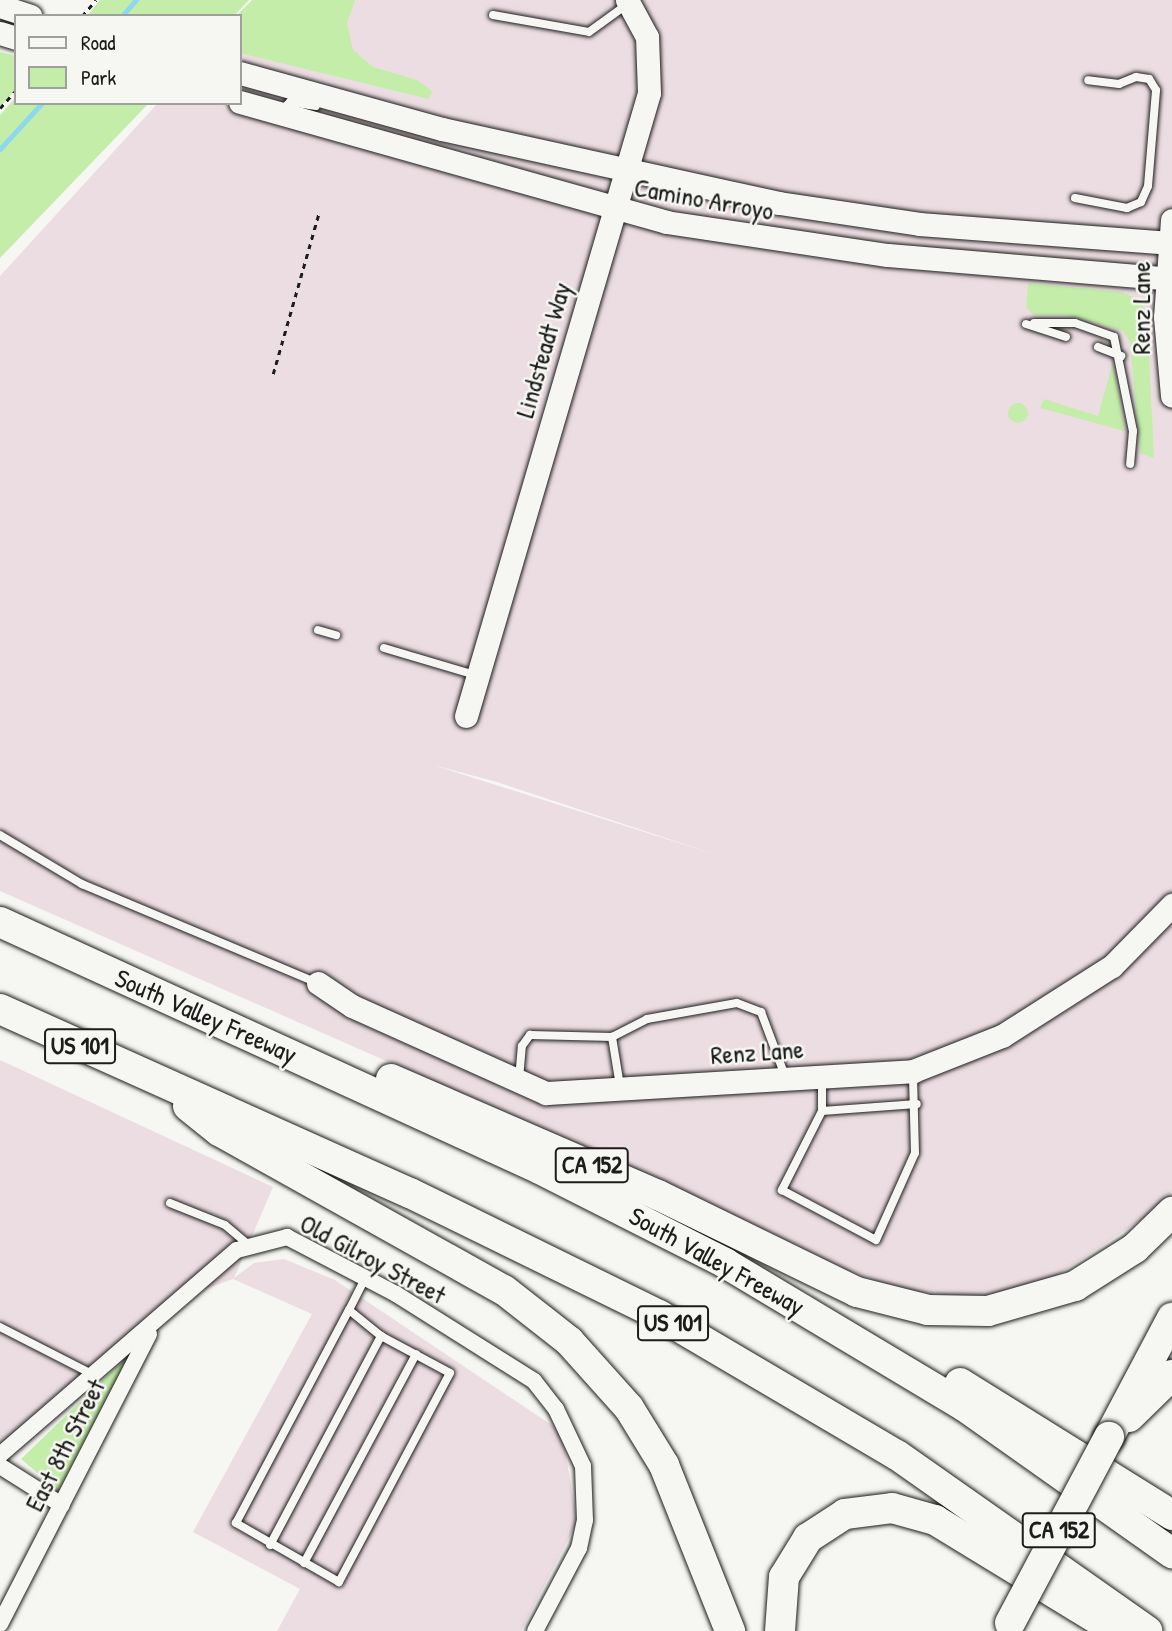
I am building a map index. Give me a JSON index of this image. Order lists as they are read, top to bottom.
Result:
{
  "streets": {
    "highway": ["South Valley Freeway", "US 101", "CA 152"],
    "street": [
      "Camino Arroyo",
      "Renz Lane",
      "Lindsteadt Way",
      "Old Gilroy Street",
      "East 8th Street"
    ]
  },
  "crossings": [
    ["Camino Arroyo", "Renz Lane"],
    ["Camino Arroyo", "Lindsteadt Way"],
    ["South Valley Freeway", "CA 152"],
    ["Old Gilroy Street", "East 8th Street"]
  ],
  "legend": ["Road", "Park"]
}
